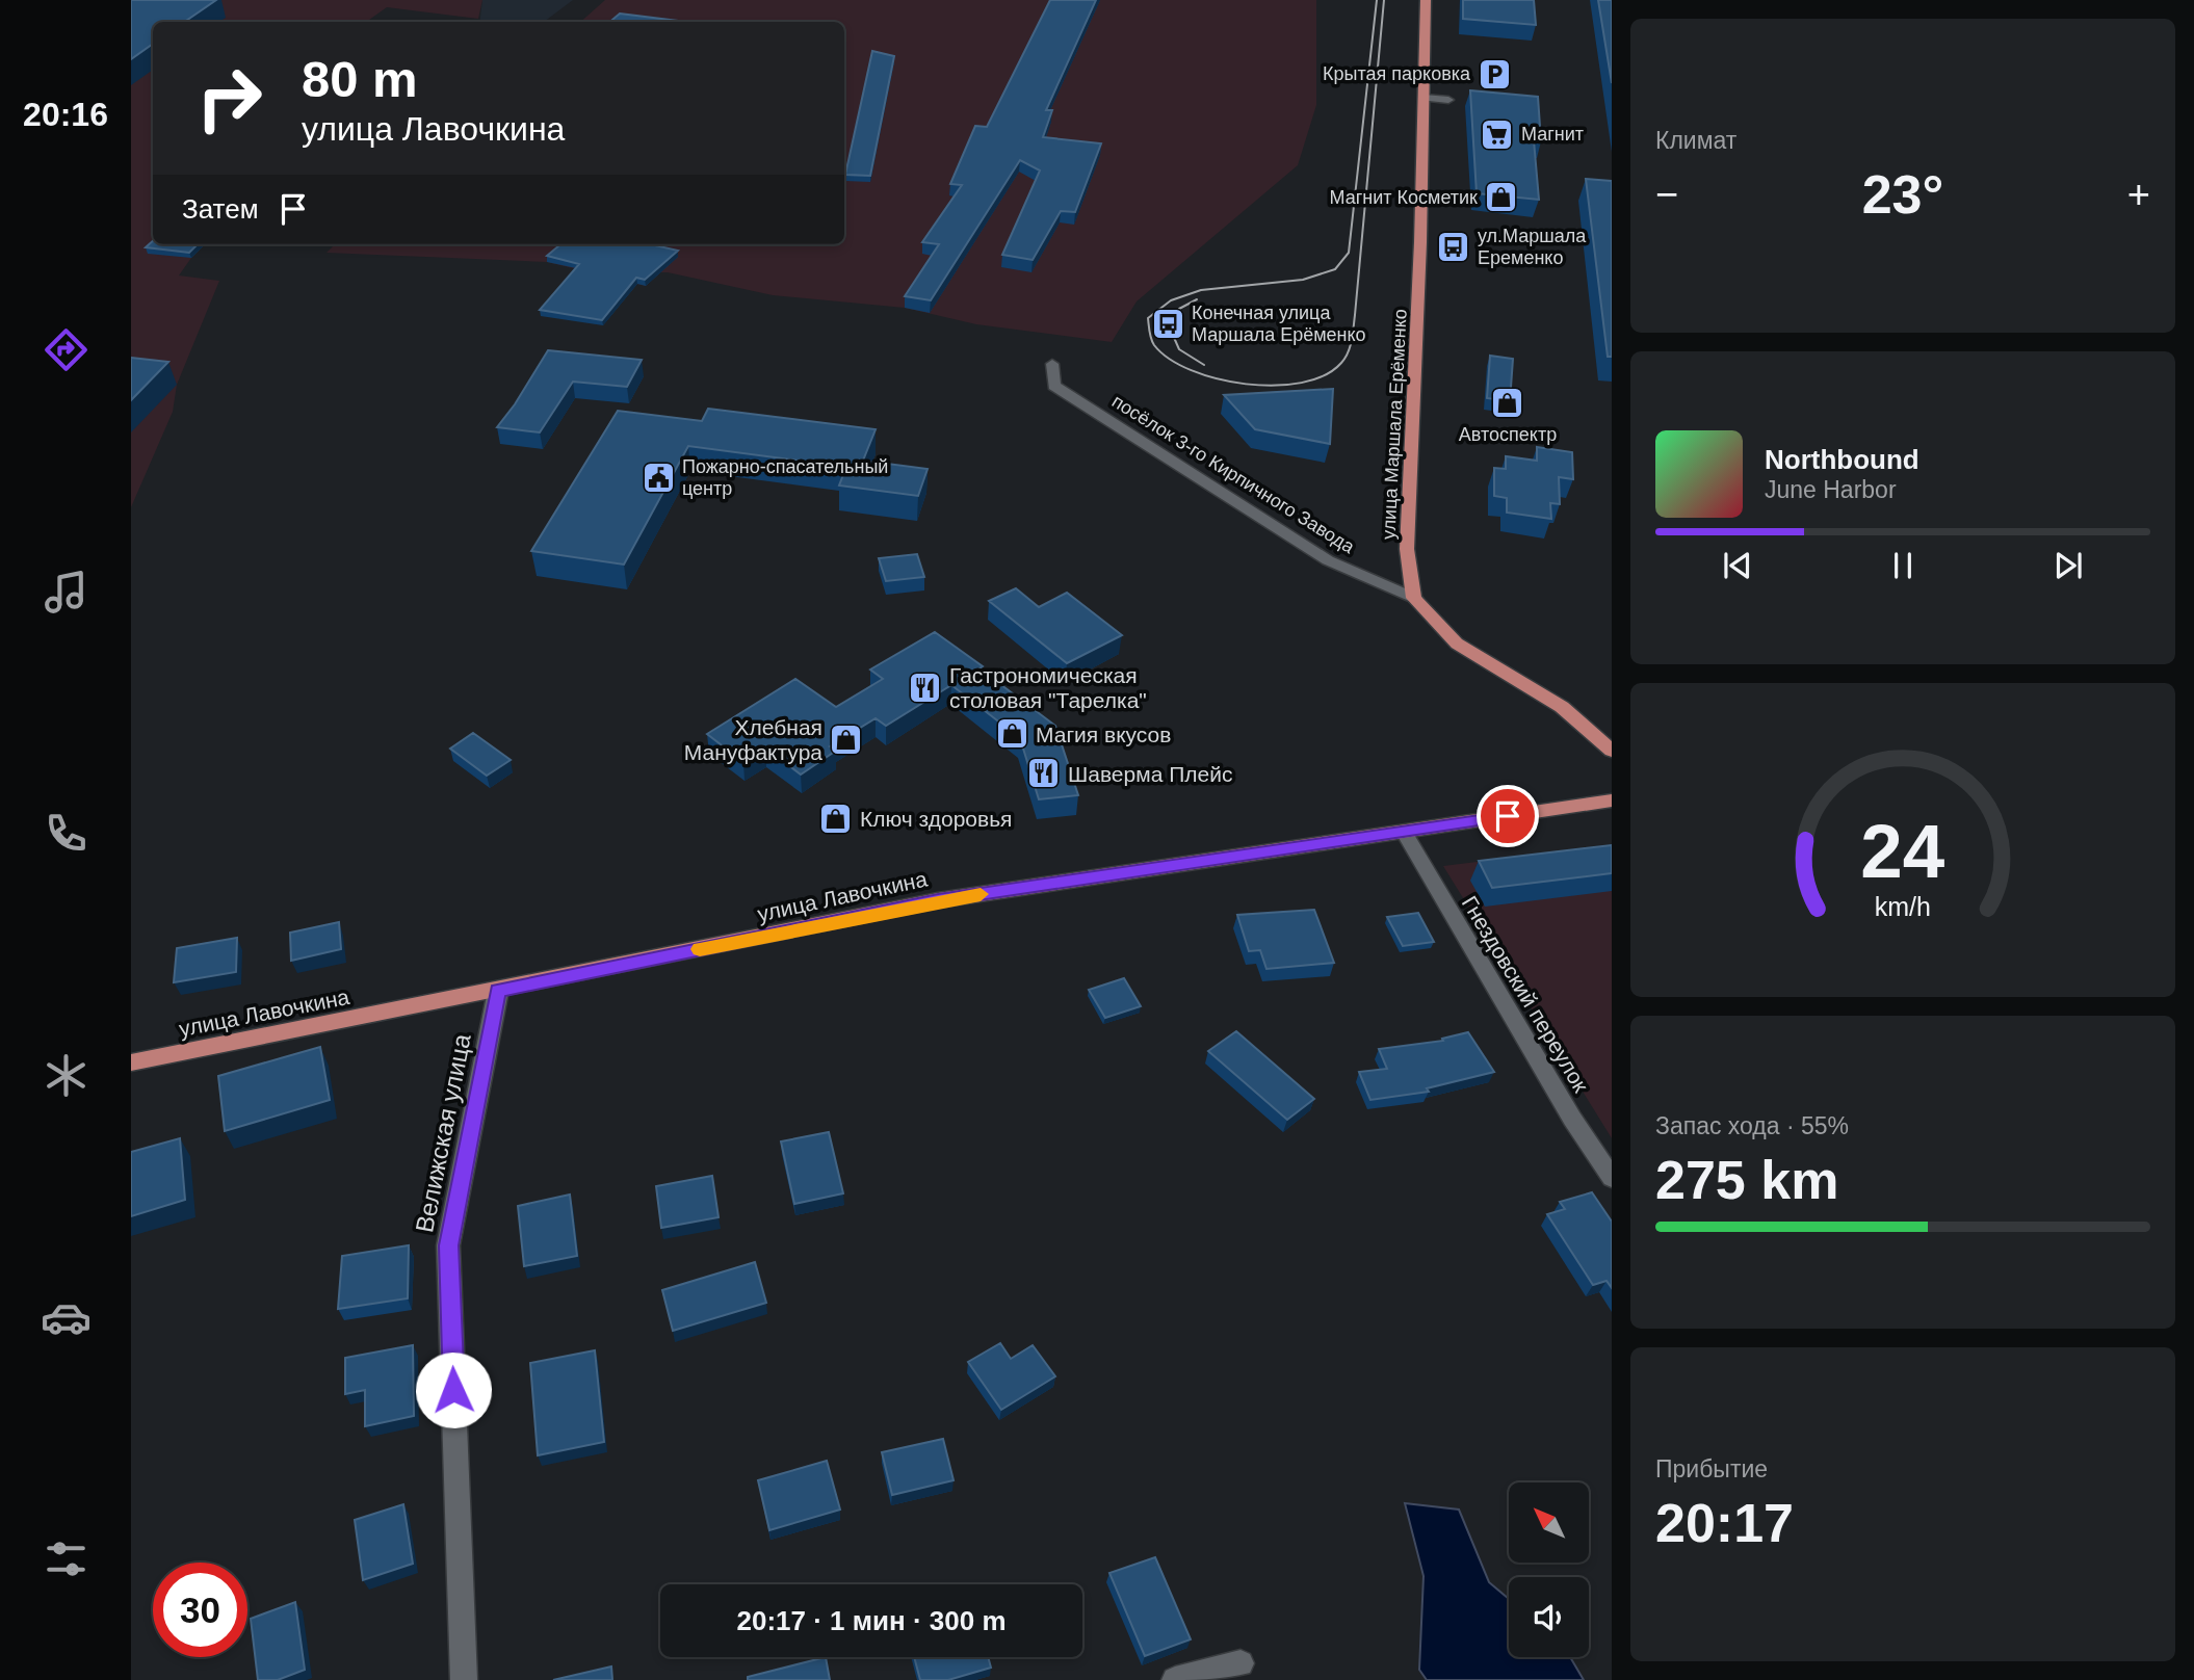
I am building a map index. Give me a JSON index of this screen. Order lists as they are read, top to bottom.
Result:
{
  "streets": {
    "main road": ["улица Маршала Ерёменко", "улица Лавочкина"],
    "street": ["посёлок 3-го Кирпичного Завода", "Гнездовский переулок", "Велижская улица"]
  },
  "crossings": [
    ["улица Маршала Ерёменко", "посёлок 3-го Кирпичного Завода"],
    ["улица Лавочкина", "Гнездовский переулок"],
    ["улица Лавочкина", "Велижская улица"]
  ],
  "places": {
    "parking": ["Крытая парковка"],
    "supermarket": ["Магнит"],
    "shop": [
      "Магнит Косметик",
      "Автоспектр",
      "Магия вкусов",
      "Хлебная Мануфактура",
      "Ключ здоровья"
    ],
    "bus stop": ["ул.Маршала Еременко", "Конечная улица Маршала Ерёменко"],
    "public building": ["Пожарно-спасательный центр"],
    "restaurant": ["Гастрономическая столовая \"Тарелка\"", "Шаверма Плейс"]
  },
  "north": "top left",
  "page": {
    "tabs": "20:16",
    "tile": [
      "Климат",
      ["Запас хода · 55%", "275 km"],
      ["Прибытие", "20:17"]
    ],
    "turn": ["80 m", "улица Лавочкина"],
    "heat": ["−", "23°", "+"],
    "then": "Затем",
    "song": ["Northbound", "June Harbor"],
    "limit": "30",
    "trip": "20:17 · 1 мин · 300 m",
    "gauge": ["24", "km/h"]
  }
}
